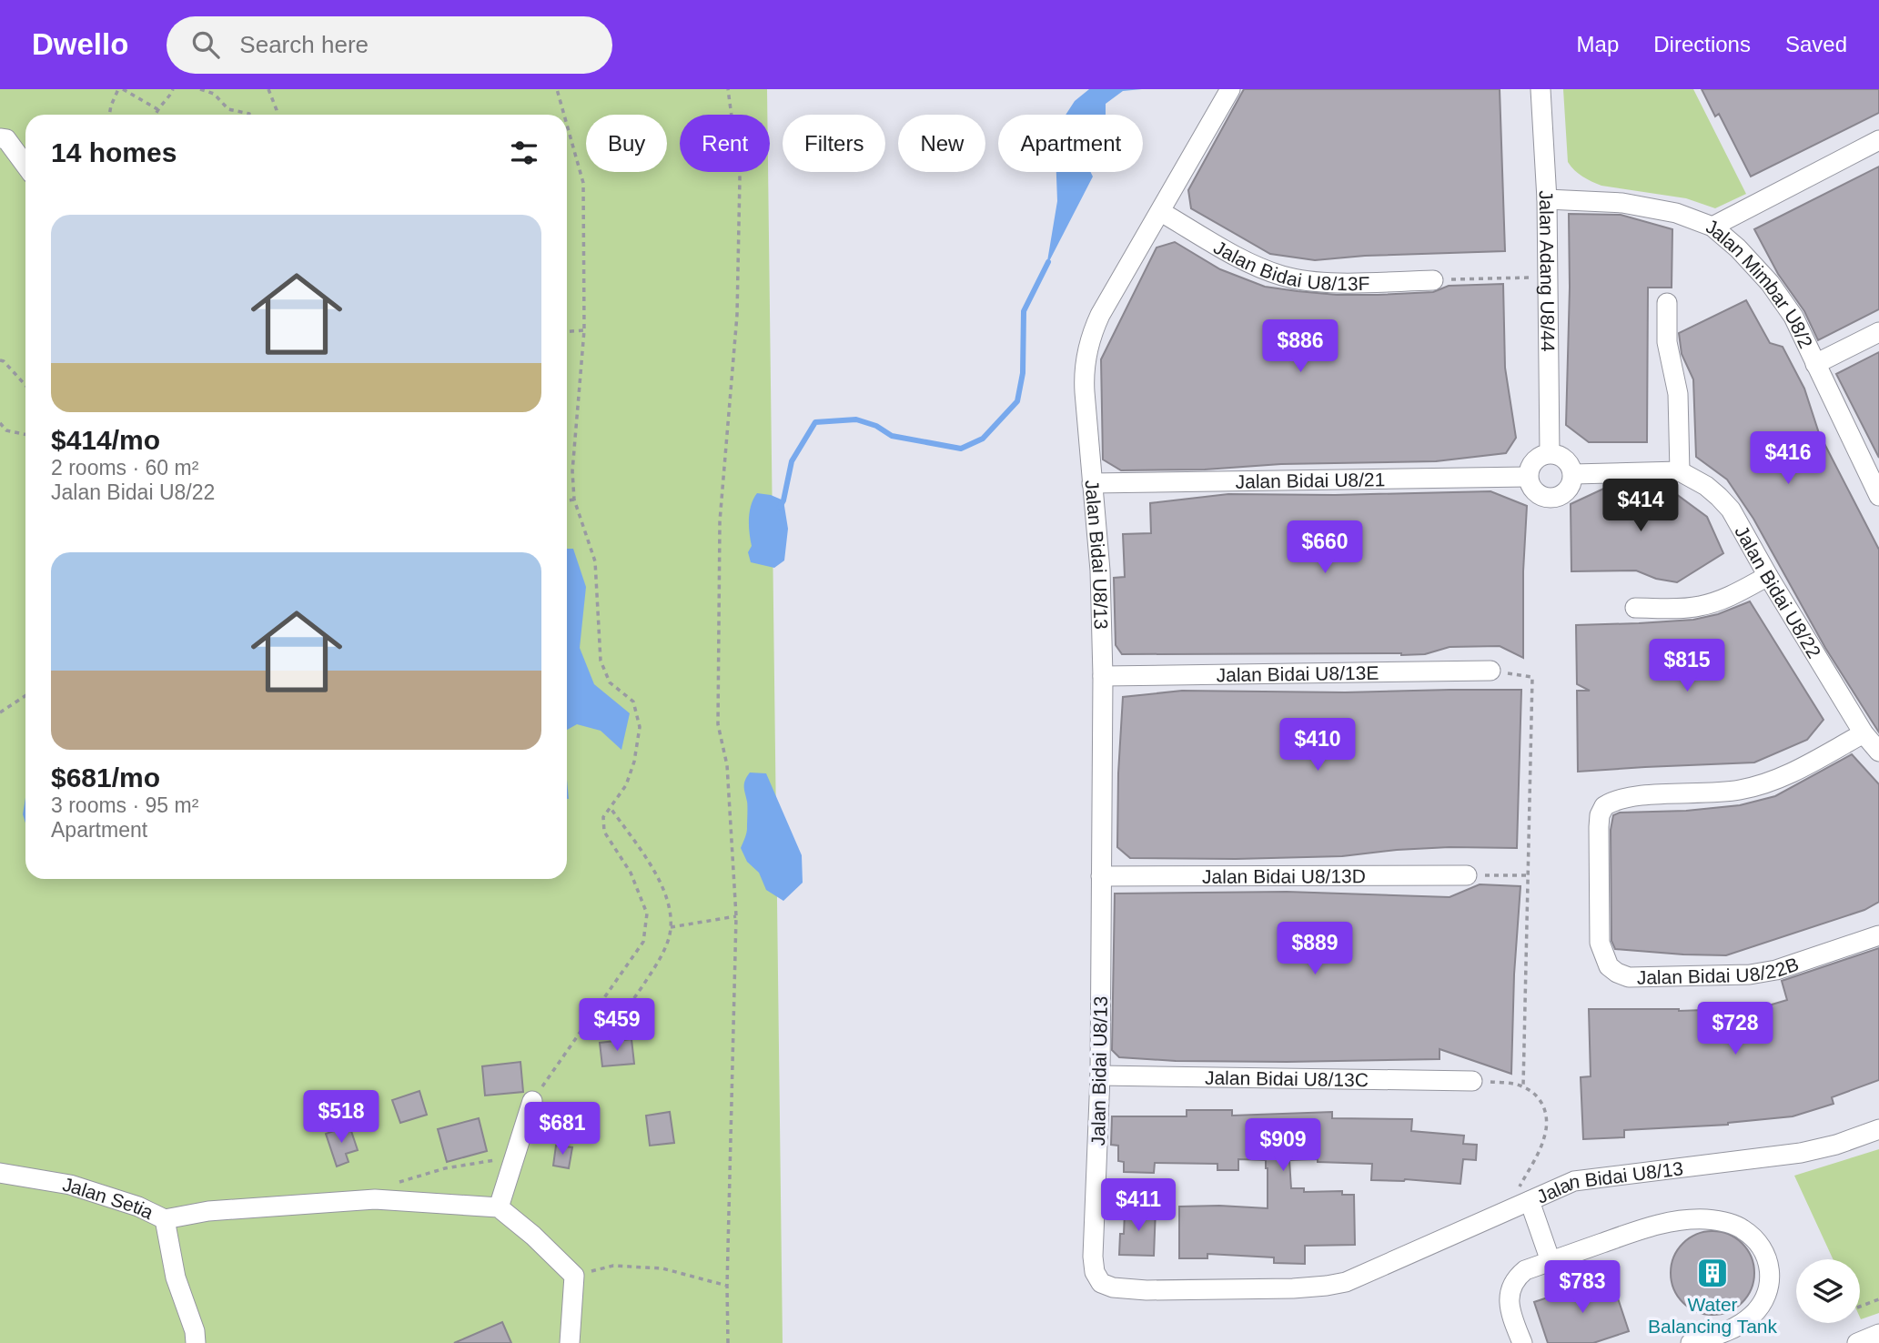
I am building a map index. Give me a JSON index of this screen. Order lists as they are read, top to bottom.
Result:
{
  "streets": {
    "street": [
      "Jalan Bidai U8/13F",
      "Jalan Adang U8/44",
      "Jalan Mimbar U8/2",
      "Jalan Bidai U8/21",
      "Jalan Bidai U8/13",
      "Jalan Bidai U8/22",
      "Jalan Bidai U8/13E",
      "Jalan Bidai U8/13D",
      "Jalan Bidai U8/22B",
      "Jalan Bidai U8/13C",
      "Jalan Setia"
    ]
  },
  "crossings": [
    ["Jalan Bidai U8/13F", "Jalan Bidai U8/13"],
    ["Jalan Adang U8/44", "Jalan Mimbar U8/2"],
    ["Jalan Adang U8/44", "Jalan Bidai U8/21"],
    ["Jalan Bidai U8/21", "Jalan Bidai U8/13"],
    ["Jalan Bidai U8/13", "Jalan Bidai U8/13E"],
    ["Jalan Bidai U8/13", "Jalan Bidai U8/13D"],
    ["Jalan Bidai U8/13", "Jalan Bidai U8/13C"],
    ["Jalan Bidai U8/22", "Jalan Bidai U8/22B"]
  ],
  "places": {
    "building": ["Water Balancing Tank"]
  },
  "page": {
    "header": "Dwello",
    "search": "Search here",
    "nav": ["Map", "Directions", "Saved"],
    "chip": [
      "Buy",
      "Rent",
      "Filters",
      "New",
      "Apartment"
    ],
    "heading": "14 homes",
    "list": [
      {
        "name": "$414/mo",
        "note": "2 rooms · 60 m² · Jalan Bidai U8/22"
      },
      {
        "name": "$681/mo",
        "note": "3 rooms · 95 m² · Apartment"
      }
    ],
    "price": [
      "$886",
      "$416",
      "$414",
      "$660",
      "$815",
      "$410",
      "$889",
      "$459",
      "$728",
      "$518",
      "$681",
      "$909",
      "$411",
      "$783"
    ]
  }
}
